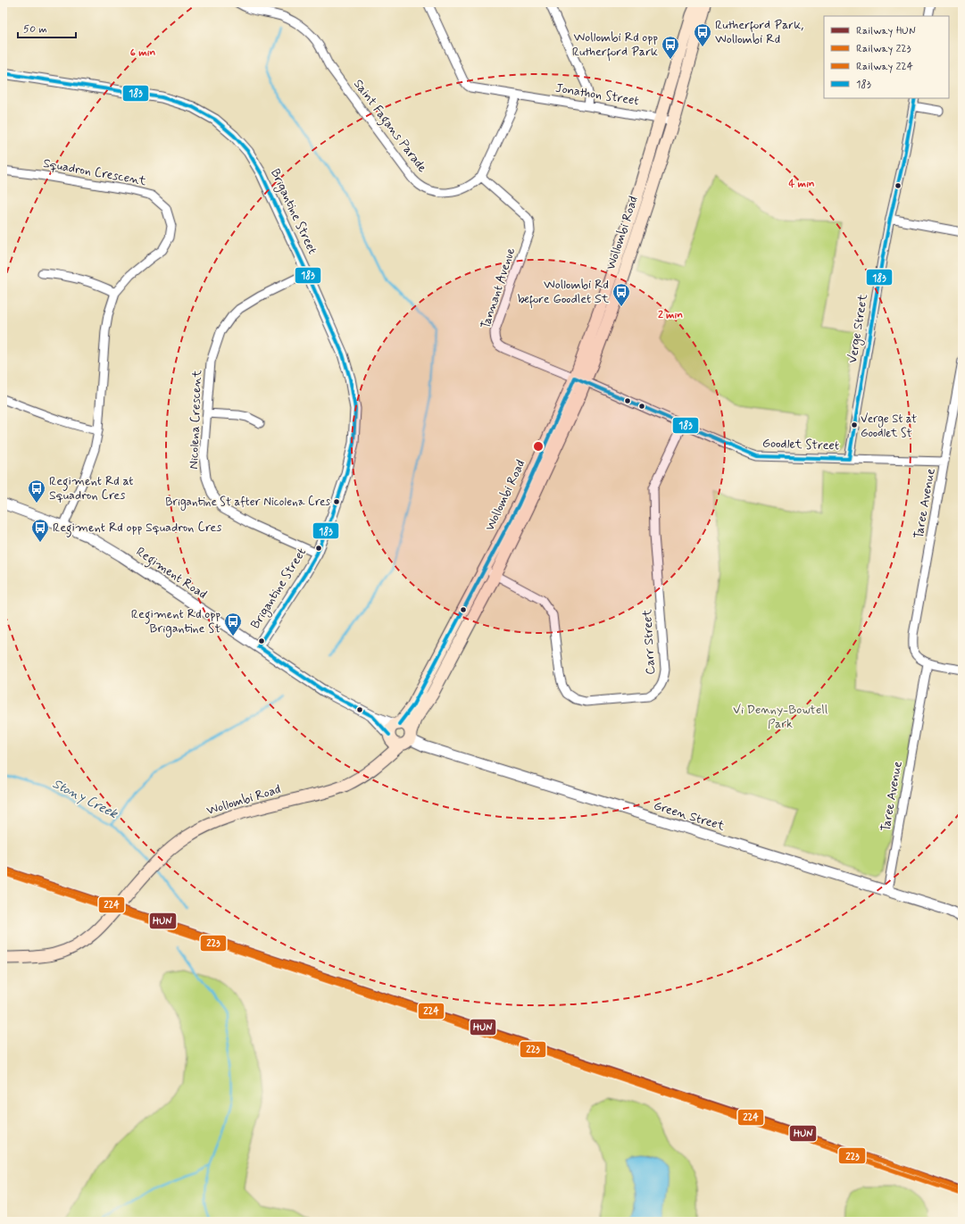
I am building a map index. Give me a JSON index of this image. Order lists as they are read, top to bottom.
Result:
{
  "streets": {
    "main road": ["Wollombi Road"],
    "street": [
      "Jonathon Street",
      "Saint Fagans Parade",
      "Squadron Crescent",
      "Brigantine Street",
      "Tannant Avenue",
      "Verge Street",
      "Nicolena Crescent",
      "Goodlet Street",
      "Taree Avenue",
      "Regiment Road",
      "Carr Street",
      "Green Street"
    ]
  },
  "crossings": [
    ["Jonathon Street", "Saint Fagans Parade"],
    ["Jonathon Street", "Wollombi Road"],
    ["Saint Fagans Parade", "Tannant Avenue"],
    ["Squadron Crescent", "Regiment Road"],
    ["Brigantine Street", "Nicolena Crescent"],
    ["Brigantine Street", "Regiment Road"],
    ["Wollombi Road", "Tannant Avenue"],
    ["Wollombi Road", "Goodlet Street"],
    ["Wollombi Road", "Regiment Road"],
    ["Wollombi Road", "Carr Street"],
    ["Wollombi Road", "Green Street"],
    ["Tannant Avenue", "Goodlet Street"],
    ["Verge Street", "Goodlet Street"],
    ["Goodlet Street", "Taree Avenue"],
    ["Goodlet Street", "Carr Street"],
    ["Taree Avenue", "Green Street"],
    ["Regiment Road", "Green Street"]
  ],
  "water": ["Stony Creek"],
  "parks": ["Vi Denny-Bowtell Park"],
  "places": {
    "bus stop": [
      "Rutherford Park, Wollombi Rd",
      "Wollombi Rd opp Rutherford Park",
      "Wollombi Rd before Goodlet St",
      "Regiment Rd at Squadron Cres",
      "Regiment Rd opp Squadron Cres",
      "Regiment Rd opp Brigantine St"
    ],
    "other": ["Verge St at Goodlet St", "Brigantine St after Nicolena Cres"]
  },
  "lines": [
    "transit line 183",
    "rail line HUN",
    "rail line 224",
    "rail line 223"
  ],
  "legend": [
    "Railway HUN",
    "Railway 223",
    "Railway 224",
    "183"
  ],
  "scale_bar": "50 m",
  "rings": ["6 min", "4 min", "2 min"]
}
